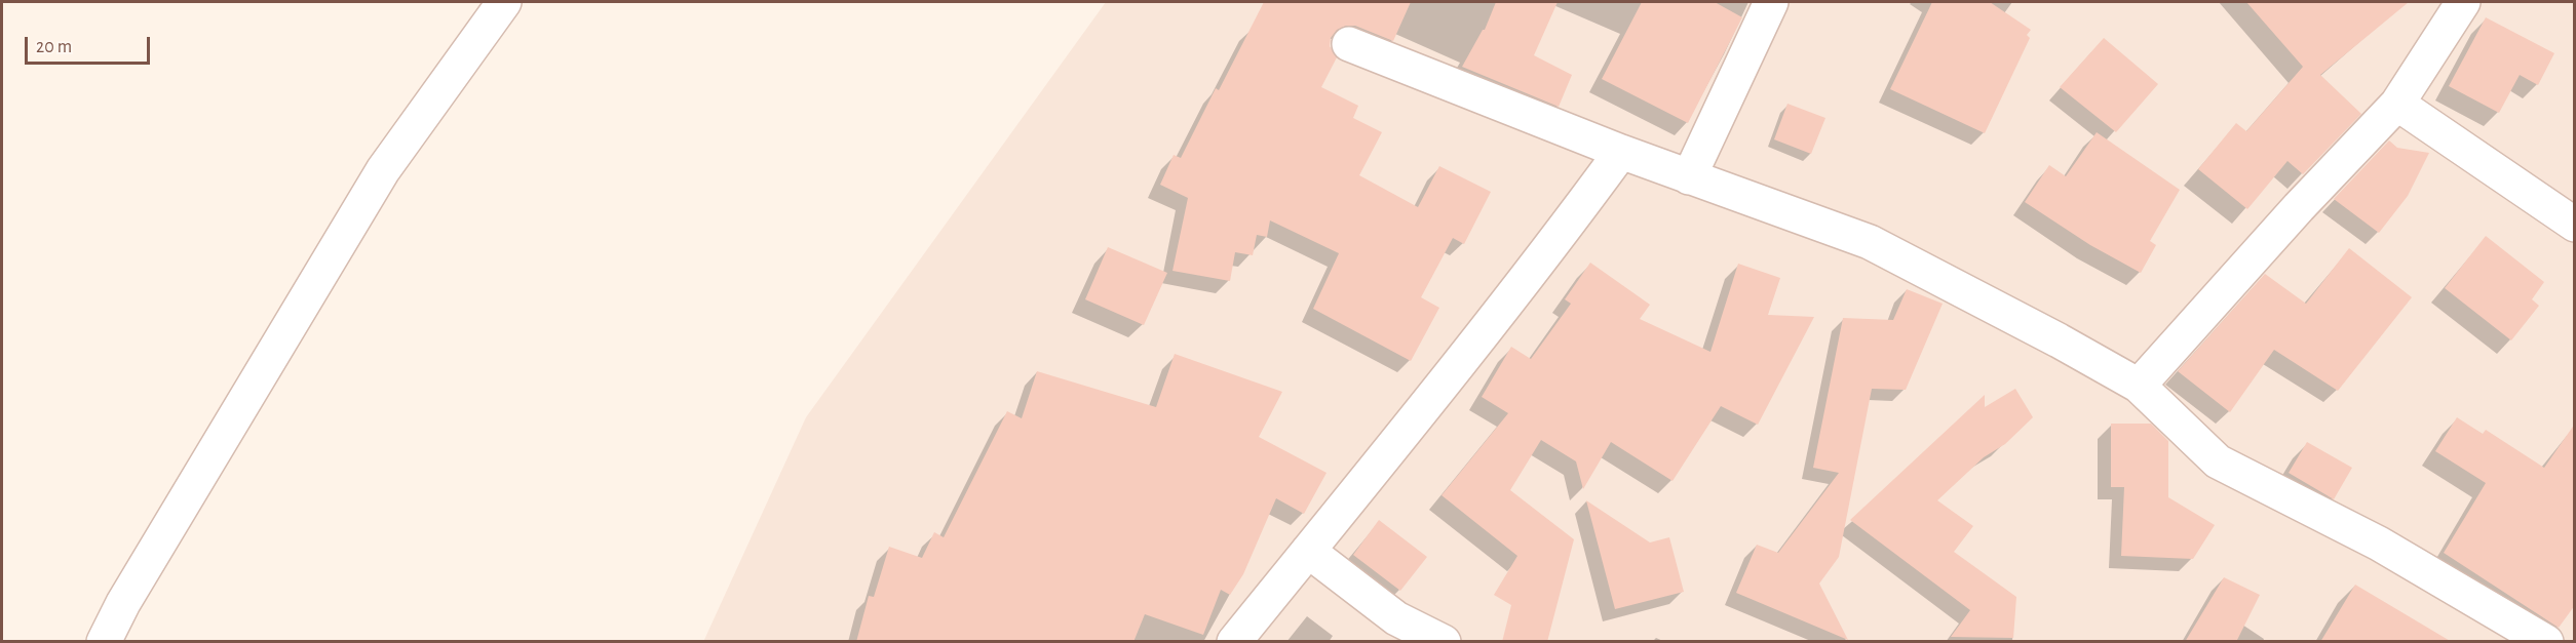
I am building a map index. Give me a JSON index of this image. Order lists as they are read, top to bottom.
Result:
{
  "scale_bar": "20 m"
}
